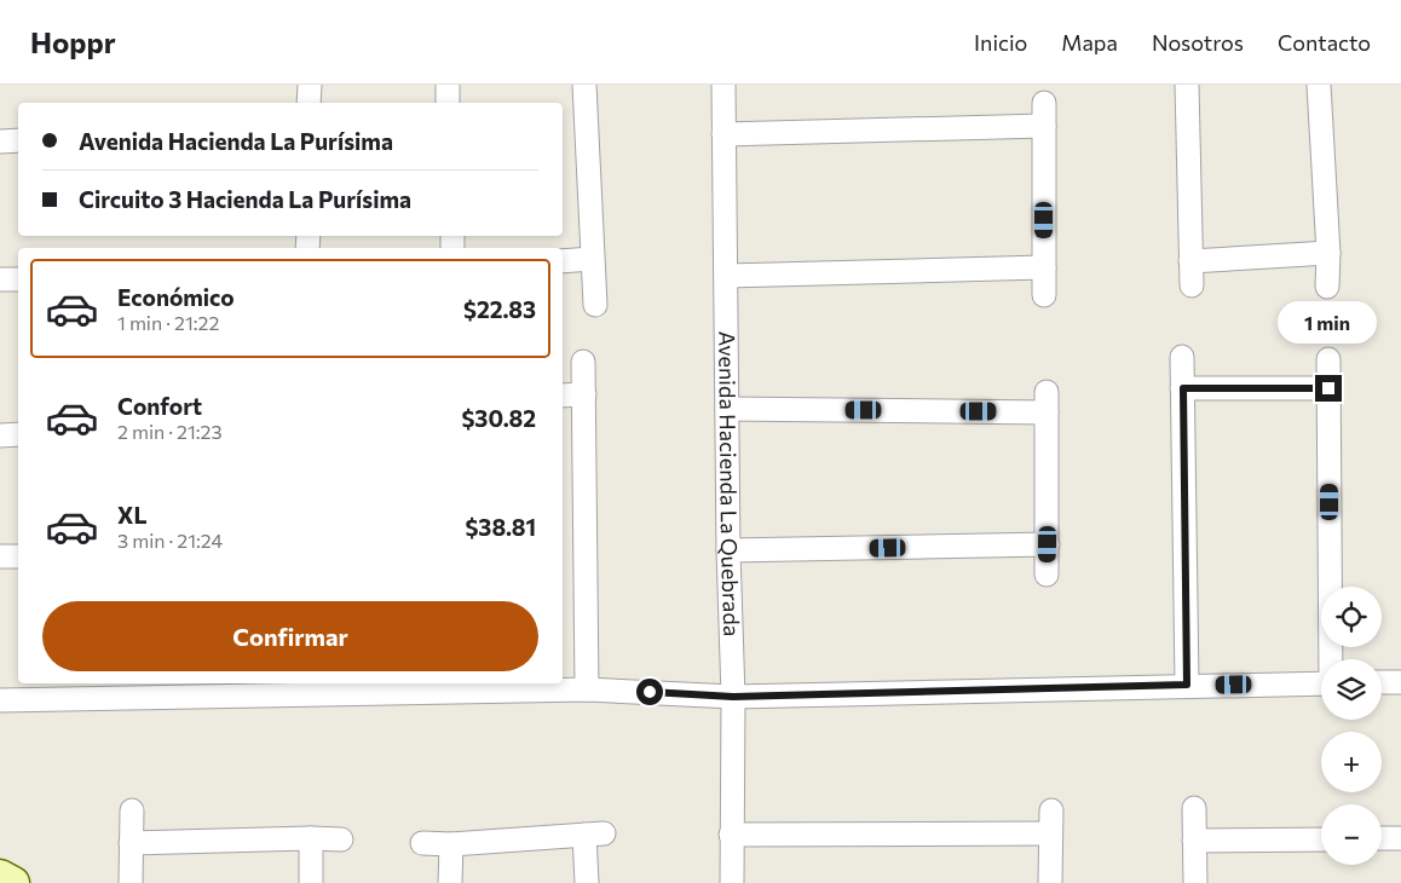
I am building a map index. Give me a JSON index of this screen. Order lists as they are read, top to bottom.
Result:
{
  "streets": {
    "street": ["Avenida Hacienda La Quebrada"]
  },
  "page": {
    "header": "Hoppr",
    "nav": [
      "Inicio",
      "Mapa",
      "Nosotros",
      "Contacto"
    ],
    "banner": ["Avenida Hacienda La Purísima", "Circuito 3 Hacienda La Purísima"],
    "list": [
      {
        "name": "Económico",
        "note": "1 min · 21:22",
        "value": "$22.83"
      },
      {
        "name": "Confort",
        "note": "2 min · 21:23",
        "value": "$30.82"
      },
      {
        "name": "XL",
        "note": "3 min · 21:24",
        "value": "$38.81"
      }
    ],
    "bubble": "1 min",
    "map_buttons": ["+", "−"],
    "buttons": "Confirmar"
  }
}
